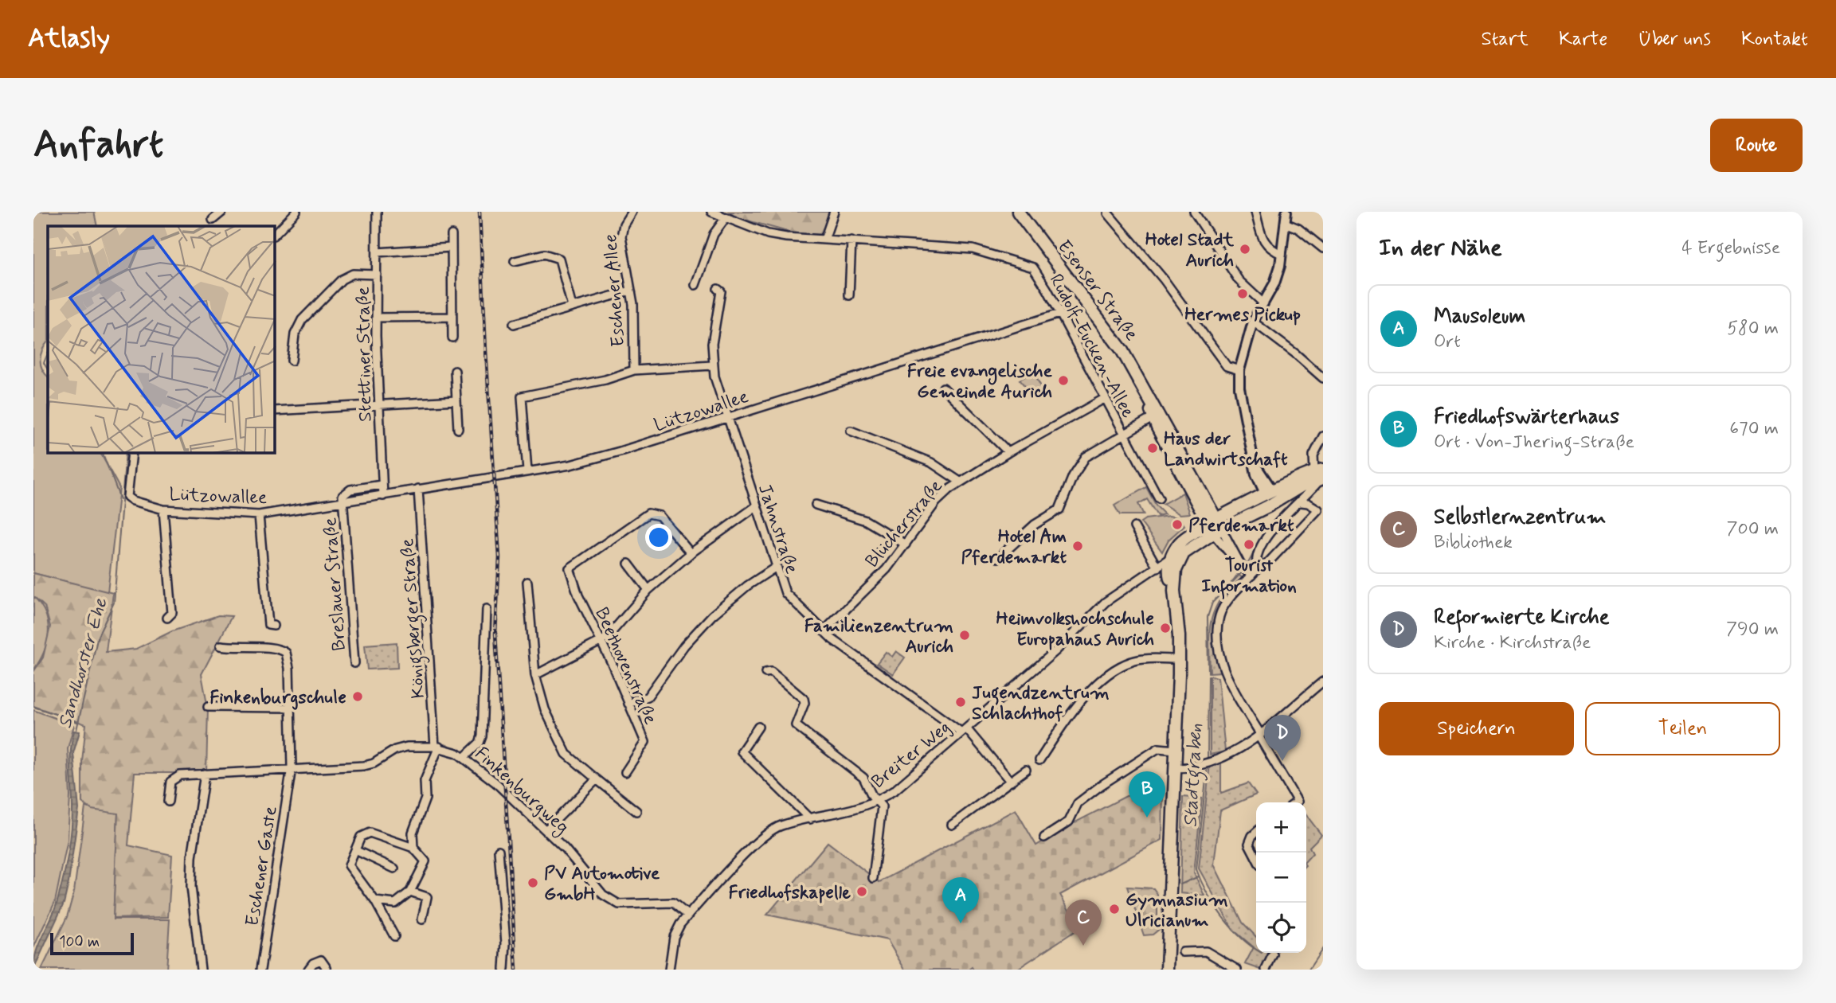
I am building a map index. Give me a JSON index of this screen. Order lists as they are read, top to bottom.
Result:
{
  "streets": {
    "main road": ["Esenser Straße"],
    "street": [
      "Eschener Allee",
      "Rudolf-Eucken-Allee",
      "Stettiner Straße",
      "Lützowallee",
      "Blücherstraße",
      "Jahnstraße",
      "Breslauer Straße",
      "Königsberger Straße",
      "Beethovenstraße",
      "Breiter Weg",
      "Finkenburgweg",
      "Eschener Gaste"
    ]
  },
  "crossings": [
    ["Rudolf-Eucken-Allee", "Lützowallee"],
    ["Rudolf-Eucken-Allee", "Blücherstraße"],
    ["Stettiner Straße", "Lützowallee"],
    ["Lützowallee", "Jahnstraße"],
    ["Lützowallee", "Breslauer Straße"],
    ["Lützowallee", "Königsberger Straße"],
    ["Blücherstraße", "Jahnstraße"],
    ["Jahnstraße", "Breiter Weg"],
    ["Königsberger Straße", "Finkenburgweg"],
    ["Breiter Weg", "Finkenburgweg"],
    ["Finkenburgweg", "Eschener Gaste"]
  ],
  "water": ["Sandhorster Ehe", "Stadtgraben"],
  "places": [
    "Hotel Stadt Aurich",
    "Hermes Pickup",
    "Freie evangelische Gemeinde Aurich",
    "Haus der Landwirtschaft",
    "Pferdemarkt",
    "Tourist Information",
    "Hotel Am Pferdemarkt",
    "Heimvolkshochschule Europahaus Aurich",
    "Familienzentrum Aurich",
    "Finkenburgschule",
    "Jugendzentrum Schlachthof",
    "PV Automotive GmbH",
    "Friedhofskapelle",
    "Gymnasium Ulricianum"
  ],
  "scale_bar": "100 m",
  "page": {
    "header": "Atlasly",
    "nav": [
      "Start",
      "Karte",
      "Über uns",
      "Kontakt"
    ],
    "buttons": [
      "Route",
      ["Speichern", "Teilen"]
    ],
    "title": "Anfahrt",
    "heading": ["In der Nähe", "4 Ergebnisse"],
    "list": [
      {
        "mark": "A",
        "name": "Mausoleum",
        "note": "Ort",
        "value": "580 m"
      },
      {
        "mark": "B",
        "name": "Friedhofswärterhaus",
        "note": "Ort · Von-Jhering-Straße",
        "value": "670 m"
      },
      {
        "mark": "C",
        "name": "Selbstlernzentrum",
        "note": "Bibliothek",
        "value": "700 m"
      },
      {
        "mark": "D",
        "name": "Reformierte Kirche",
        "note": "Kirche · Kirchstraße",
        "value": "790 m"
      }
    ],
    "pins": [
      "D",
      "B",
      "A",
      "C"
    ],
    "map_buttons": ["+", "−"],
    "scale": "100 m"
  }
}
